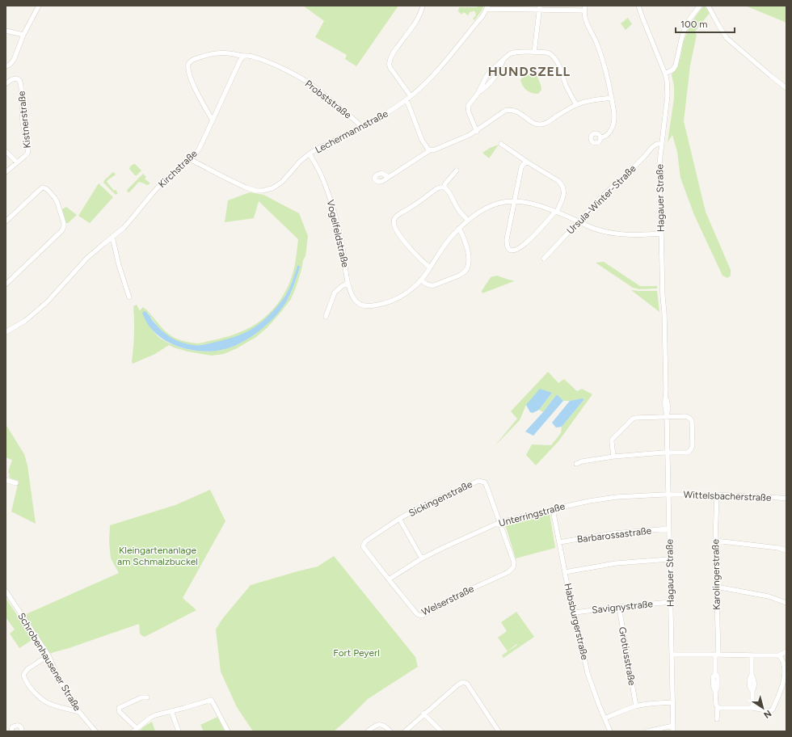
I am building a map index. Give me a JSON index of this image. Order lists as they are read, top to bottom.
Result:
{
  "streets": {
    "street": [
      "Probststraße",
      "Kistnerstraße",
      "Lechermannstraße",
      "Kirchstraße",
      "Hagauer Straße",
      "Ursula-Winter-Straße",
      "Vogelfeldstraße",
      "Wittelsbacherstraße",
      "Sickingenstraße",
      "Unterringstraße",
      "Barbarossastraße",
      "Karolingerstraße",
      "Welserstraße",
      "Savignystraße",
      "Habsburgerstraße",
      "Grotiusstraße",
      "Schrobenhausener Straße"
    ]
  },
  "crossings": [
    ["Probststraße", "Lechermannstraße"],
    ["Probststraße", "Kirchstraße"],
    ["Lechermannstraße", "Kirchstraße"],
    ["Lechermannstraße", "Vogelfeldstraße"],
    ["Hagauer Straße", "Ursula-Winter-Straße"],
    ["Hagauer Straße", "Wittelsbacherstraße"],
    ["Hagauer Straße", "Unterringstraße"],
    ["Hagauer Straße", "Barbarossastraße"],
    ["Hagauer Straße", "Savignystraße"],
    ["Wittelsbacherstraße", "Unterringstraße"],
    ["Wittelsbacherstraße", "Karolingerstraße"],
    ["Sickingenstraße", "Unterringstraße"],
    ["Sickingenstraße", "Welserstraße"],
    ["Unterringstraße", "Welserstraße"],
    ["Unterringstraße", "Habsburgerstraße"],
    ["Barbarossastraße", "Habsburgerstraße"],
    ["Savignystraße", "Habsburgerstraße"],
    ["Savignystraße", "Grotiusstraße"]
  ],
  "districts": ["HUNDSZELL"],
  "parks": ["Kleingartenanlage am Schmalzbuckel", "Fort Peyerl"],
  "scale_bar": "100 m",
  "north": "bottom right"
}
